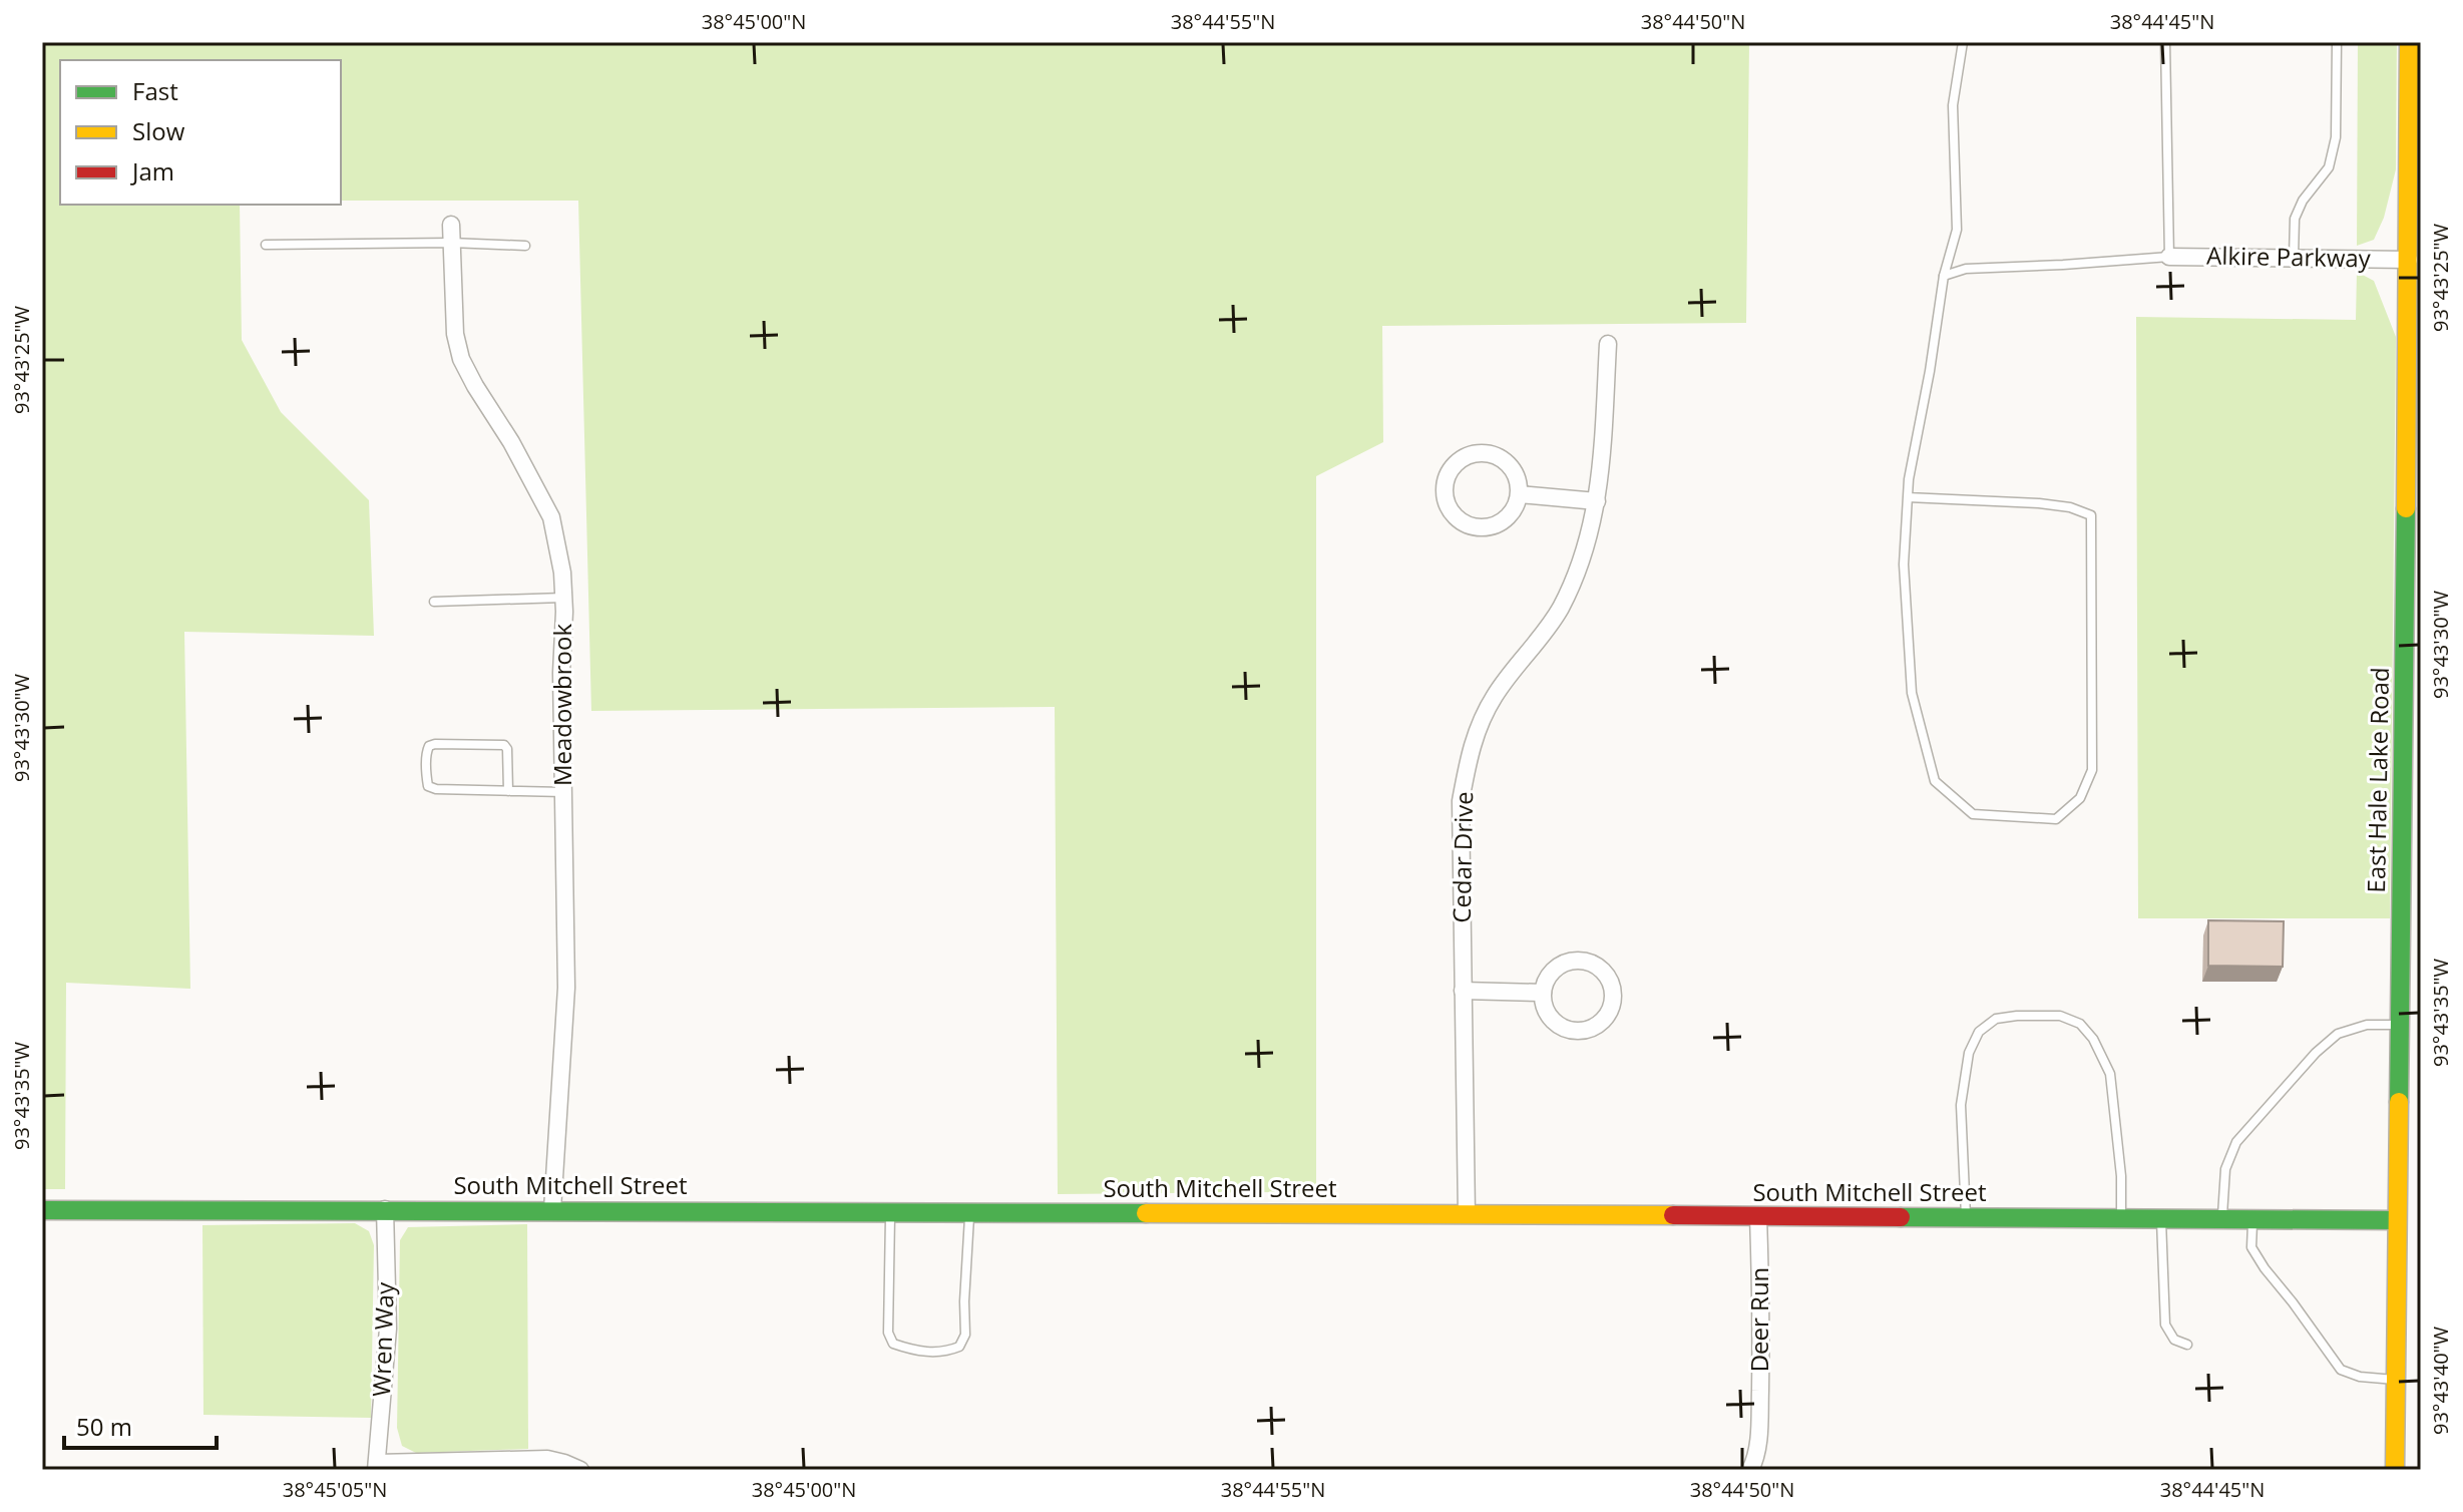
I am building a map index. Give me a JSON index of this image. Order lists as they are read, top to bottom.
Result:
{
  "streets": {
    "street": [
      "Alkire Parkway",
      "Meadowbrook",
      "East Hale Lake Road",
      "Cedar Drive",
      "South Mitchell Street",
      "Deer Run",
      "Wren Way"
    ]
  },
  "crossings": [
    ["Alkire Parkway", "East Hale Lake Road"],
    ["Meadowbrook", "South Mitchell Street"],
    ["East Hale Lake Road", "South Mitchell Street"],
    ["Cedar Drive", "South Mitchell Street"],
    ["South Mitchell Street", "Deer Run"],
    ["South Mitchell Street", "Wren Way"]
  ],
  "legend": ["Fast", "Slow", "Jam"],
  "scale_bar": "50 m",
  "coordinates": [
    "38°45'00\"N",
    "38°44'55\"N",
    "38°44'50\"N",
    "38°44'45\"N",
    "93°43'25\"W",
    "93°43'30\"W",
    "93°43'35\"W",
    "93°43'40\"W",
    "38°45'05\"N"
  ]
}
